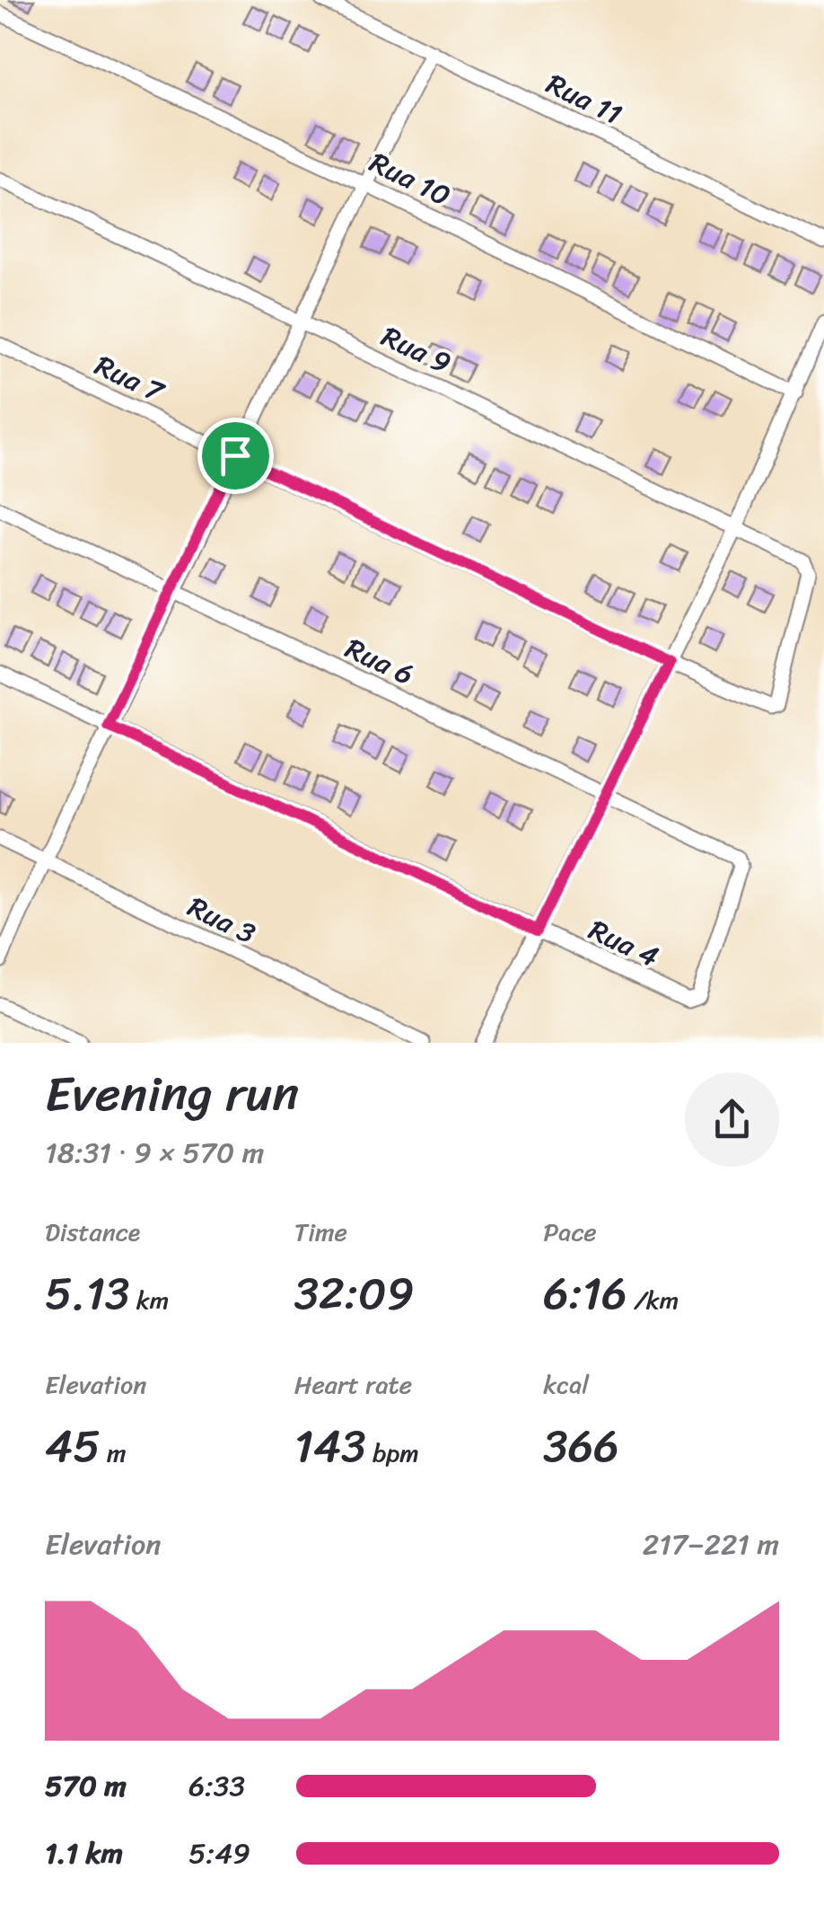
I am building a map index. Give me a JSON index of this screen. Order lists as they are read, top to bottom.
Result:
{
  "streets": {
    "street": [
      "Rua 11",
      "Rua 10",
      "Rua 9",
      "Rua 7",
      "Rua 6",
      "Rua 3",
      "Rua 4"
    ]
  },
  "crossings": [
    ["Rua 9", "Rua 7"],
    ["Rua 6", "Rua 4"]
  ],
  "page": {
    "heading": ["Evening run", "18:31 · 9 × 570 m"],
    "stats": [
      ["Distance", "5.13 km"],
      ["Time", "32:09"],
      ["Pace", "6:16 /km"],
      ["Elevation", "45 m"],
      ["Heart rate", "143 bpm"],
      ["kcal", "366"]
    ],
    "chart": ["Elevation", "217–221 m"],
    "list": [
      {
        "name": "570 m",
        "note": "6:33"
      },
      {
        "name": "1.1 km",
        "note": "5:49"
      }
    ]
  }
}
